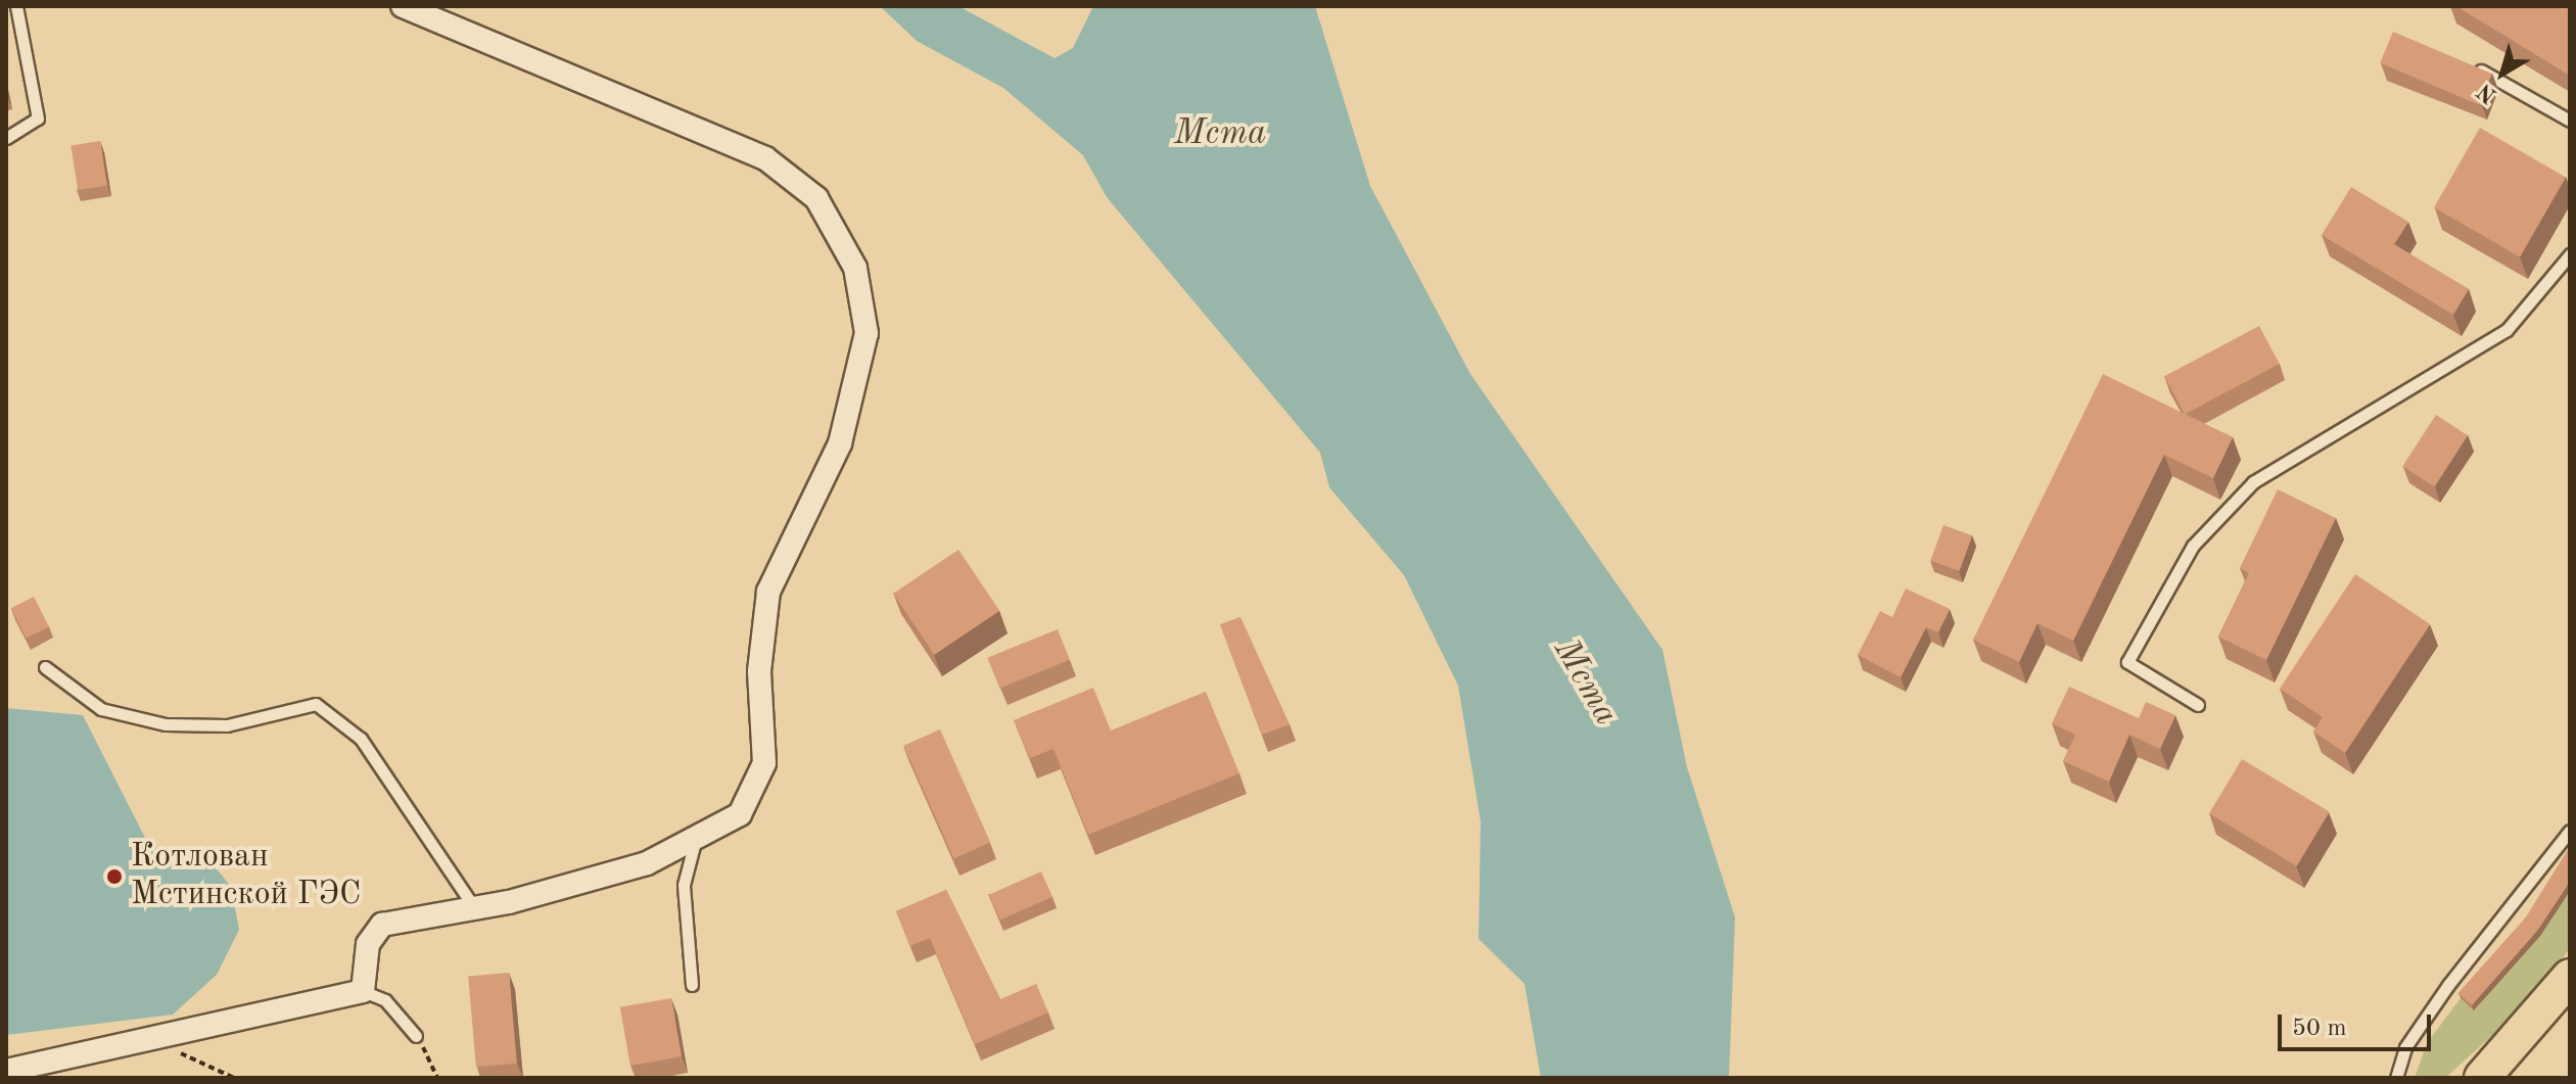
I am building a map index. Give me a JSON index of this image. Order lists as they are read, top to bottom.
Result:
{
  "water": ["Мста"],
  "places": ["Котлован Мстинской ГЭС"],
  "scale_bar": "50 m",
  "north": "bottom left"
}
